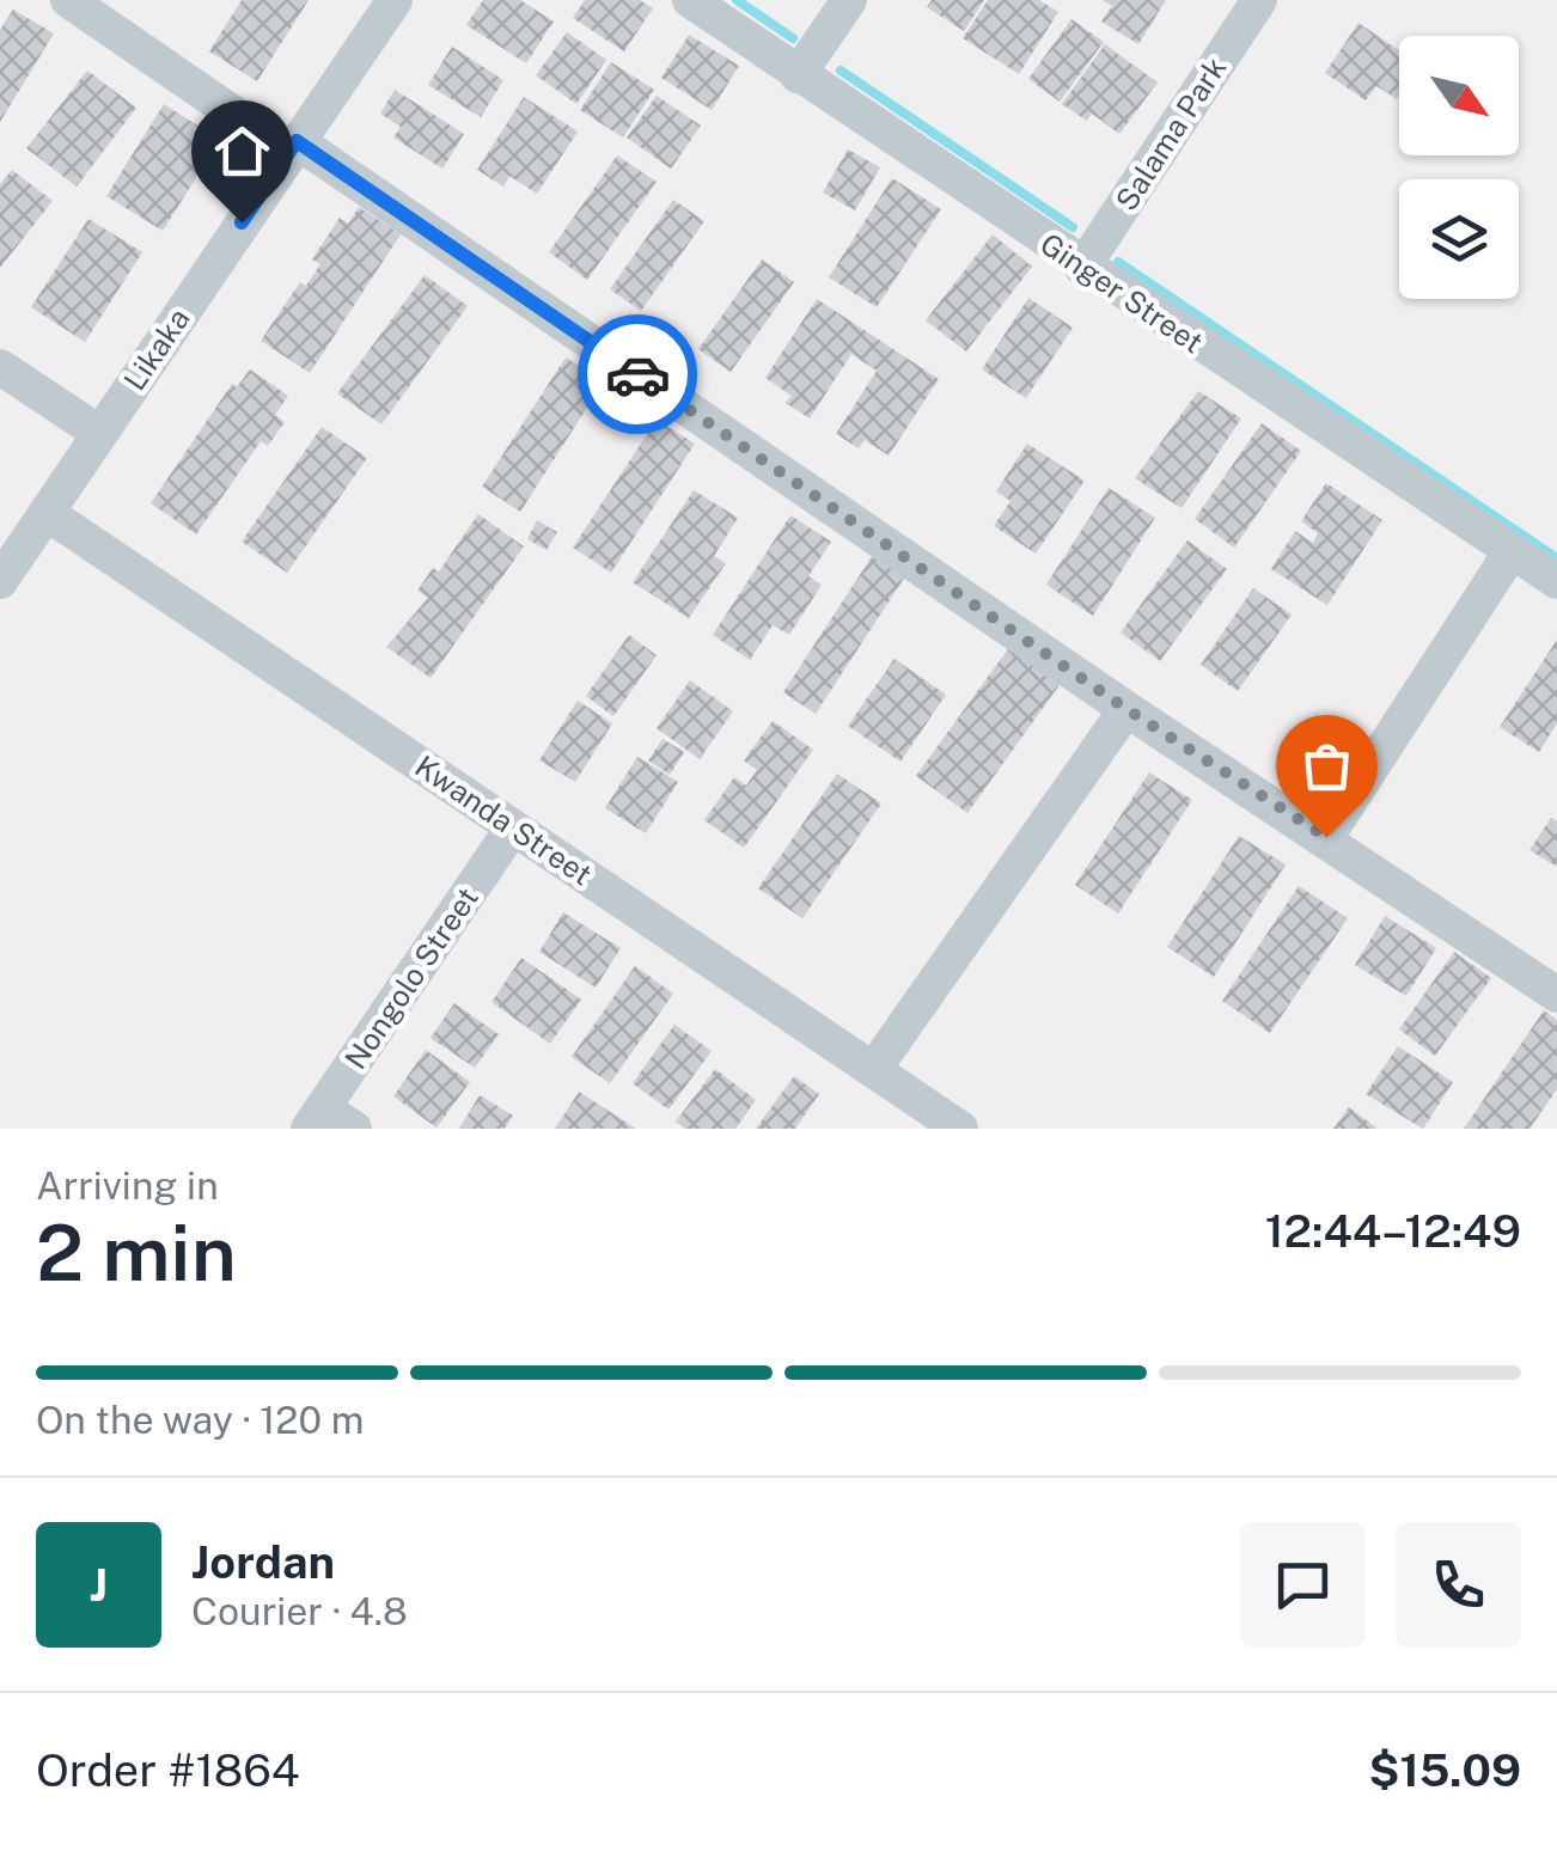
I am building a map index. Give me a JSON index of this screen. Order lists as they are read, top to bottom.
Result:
{
  "streets": {
    "street": [
      "Salama Park",
      "Ginger Street",
      "Likaka",
      "Kwanda Street",
      "Nongolo Street"
    ]
  },
  "crossings": [
    ["Salama Park", "Ginger Street"],
    ["Likaka", "Kwanda Street"],
    ["Kwanda Street", "Nongolo Street"]
  ],
  "north": "bottom right",
  "page": {
    "heading": ["2 min", "Arriving in", "12:44–12:49"],
    "panel": [
      "Jordan",
      "Courier · 4.8",
      "Order #1864",
      "$15.09"
    ],
    "bar": "On the way · 120 m",
    "round": "J"
  }
}
